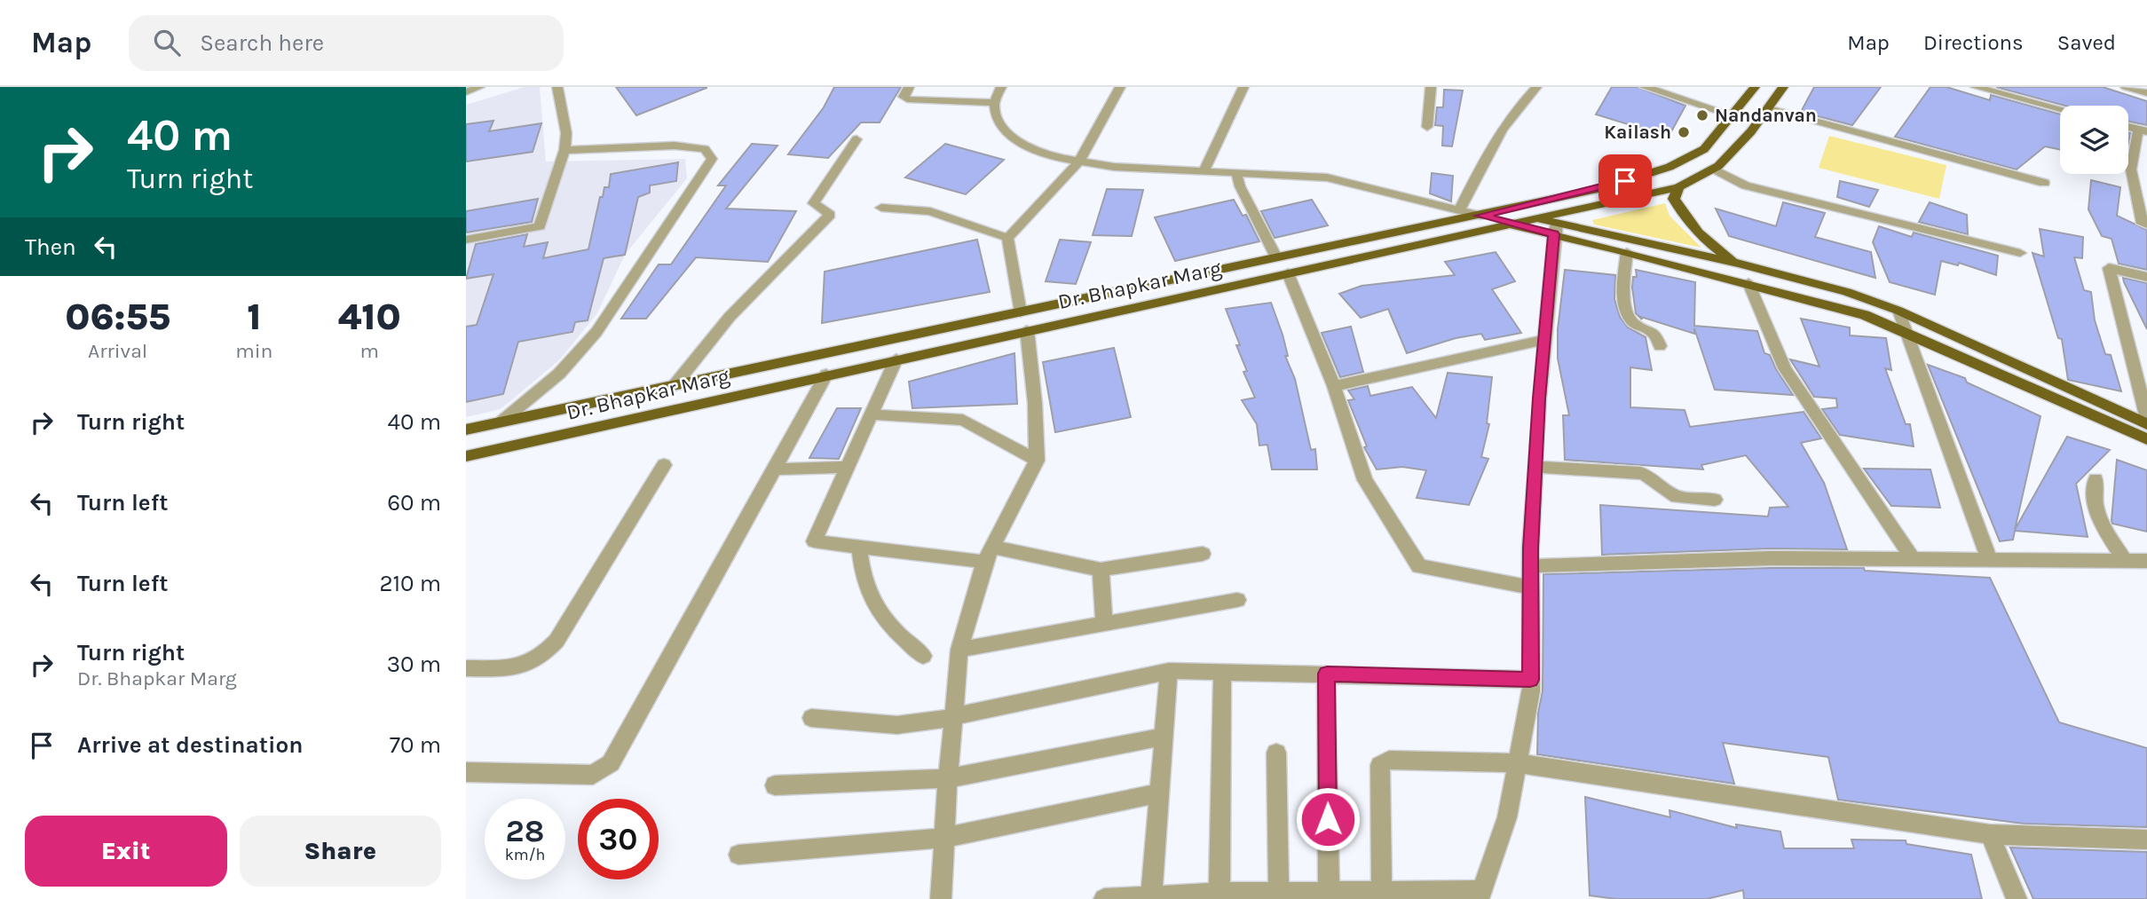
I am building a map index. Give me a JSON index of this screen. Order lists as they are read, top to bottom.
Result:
{
  "streets": {
    "main road": ["Dr. Bhapkar Marg"]
  },
  "places": ["Nandanvan", "Kailash"],
  "page": {
    "header": "Map",
    "search": "Search here",
    "nav": ["Map", "Directions", "Saved"],
    "turn": ["40 m", "Turn right"],
    "then": "Then",
    "eta": [
      "06:55",
      "Arrival",
      "1",
      "min",
      "410",
      "m"
    ],
    "list": [
      {
        "name": "Turn right",
        "value": "40 m"
      },
      {
        "name": "Turn left",
        "value": "60 m"
      },
      {
        "name": "Turn left",
        "value": "210 m"
      },
      {
        "name": "Turn right",
        "note": "Dr. Bhapkar Marg",
        "value": "30 m"
      },
      {
        "name": "Arrive at destination",
        "value": "70 m"
      }
    ],
    "speed": "28 km/h",
    "limit": "30",
    "buttons": ["Exit", "Share"]
  }
}
